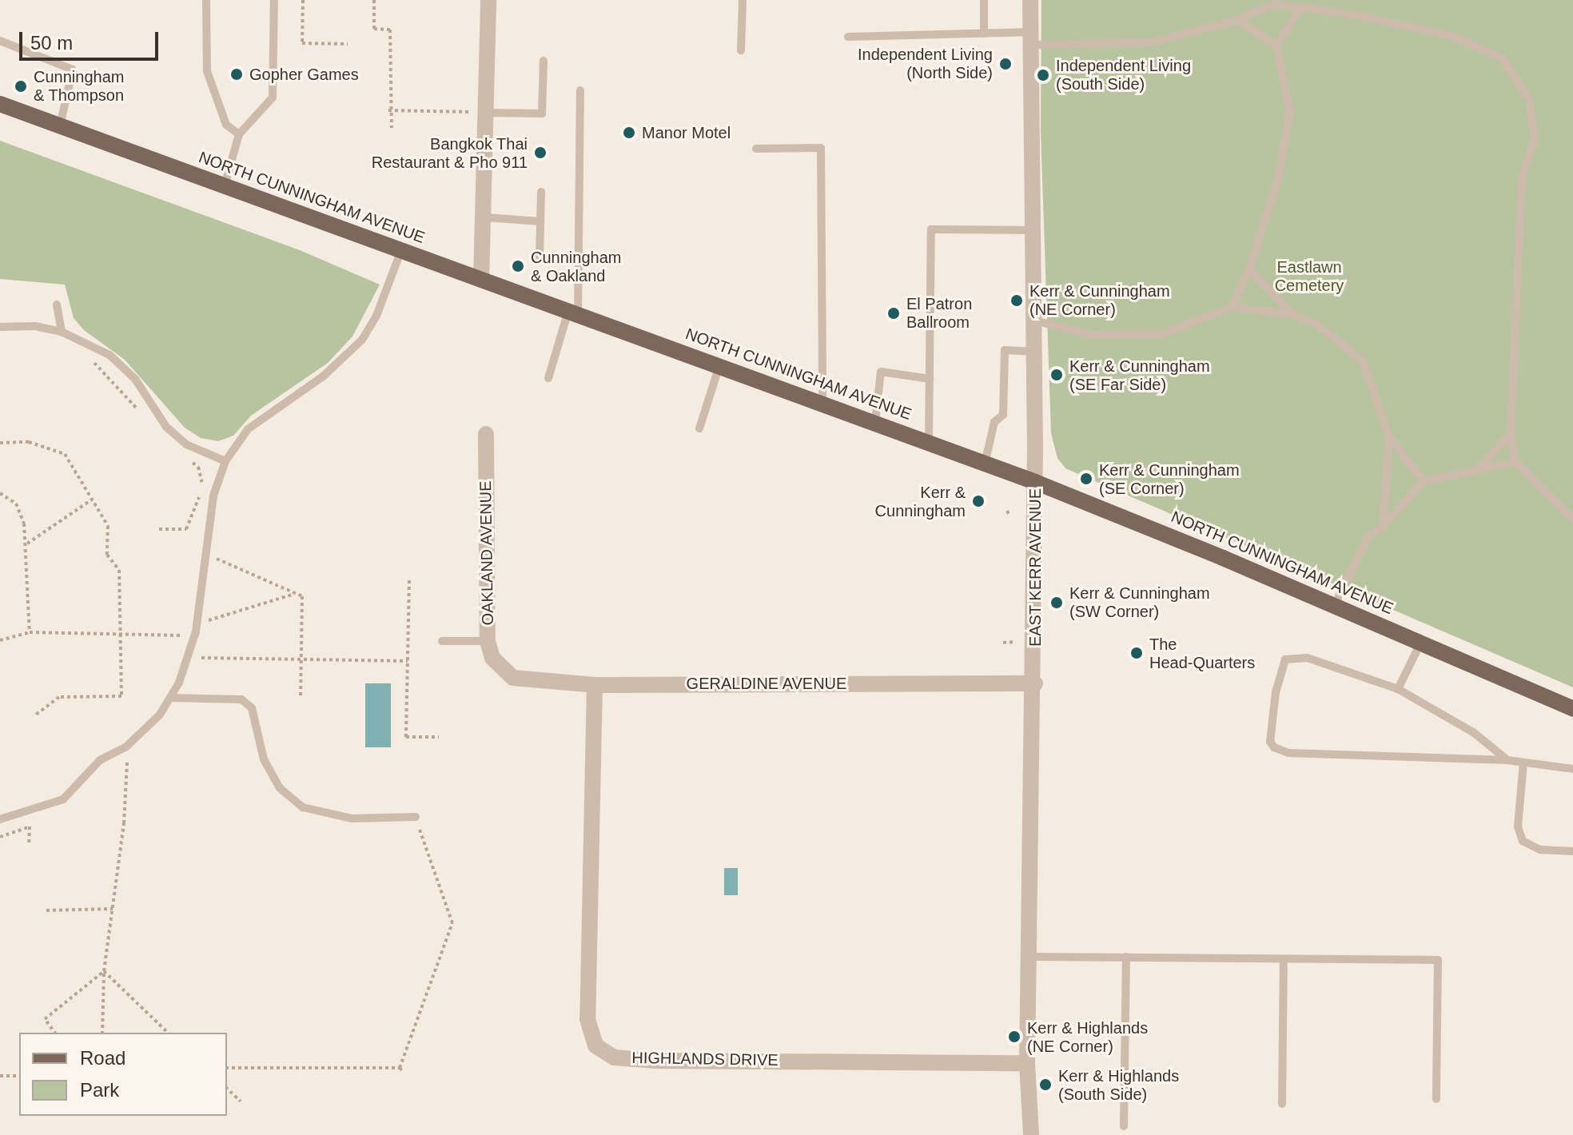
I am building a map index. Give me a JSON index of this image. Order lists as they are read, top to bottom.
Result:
{
  "streets": {
    "main road": ["NORTH CUNNINGHAM AVENUE"],
    "street": [
      "OAKLAND AVENUE",
      "EAST KERR AVENUE",
      "GERALDINE AVENUE",
      "HIGHLANDS DRIVE"
    ]
  },
  "crossings": [
    ["NORTH CUNNINGHAM AVENUE", "EAST KERR AVENUE"],
    ["OAKLAND AVENUE", "GERALDINE AVENUE"],
    ["EAST KERR AVENUE", "GERALDINE AVENUE"],
    ["EAST KERR AVENUE", "HIGHLANDS DRIVE"],
    ["GERALDINE AVENUE", "HIGHLANDS DRIVE"]
  ],
  "parks": ["Eastlawn Cemetery"],
  "places": [
    "Independent Living (North Side)",
    "Gopher Games",
    "Independent Living (South Side)",
    "Cunningham & Thompson",
    "Manor Motel",
    "Bangkok Thai Restaurant & Pho 911",
    "Cunningham & Oakland",
    "Kerr & Cunningham (NE Corner)",
    "El Patron Ballroom",
    "Kerr & Cunningham (SE Far Side)",
    "Kerr & Cunningham (SE Corner)",
    "Kerr & Cunningham",
    "Kerr & Cunningham (SW Corner)",
    "The Head-Quarters",
    "Kerr & Highlands (NE Corner)",
    "Kerr & Highlands (South Side)"
  ],
  "legend": ["Road", "Park"],
  "scale_bar": "50 m"
}
